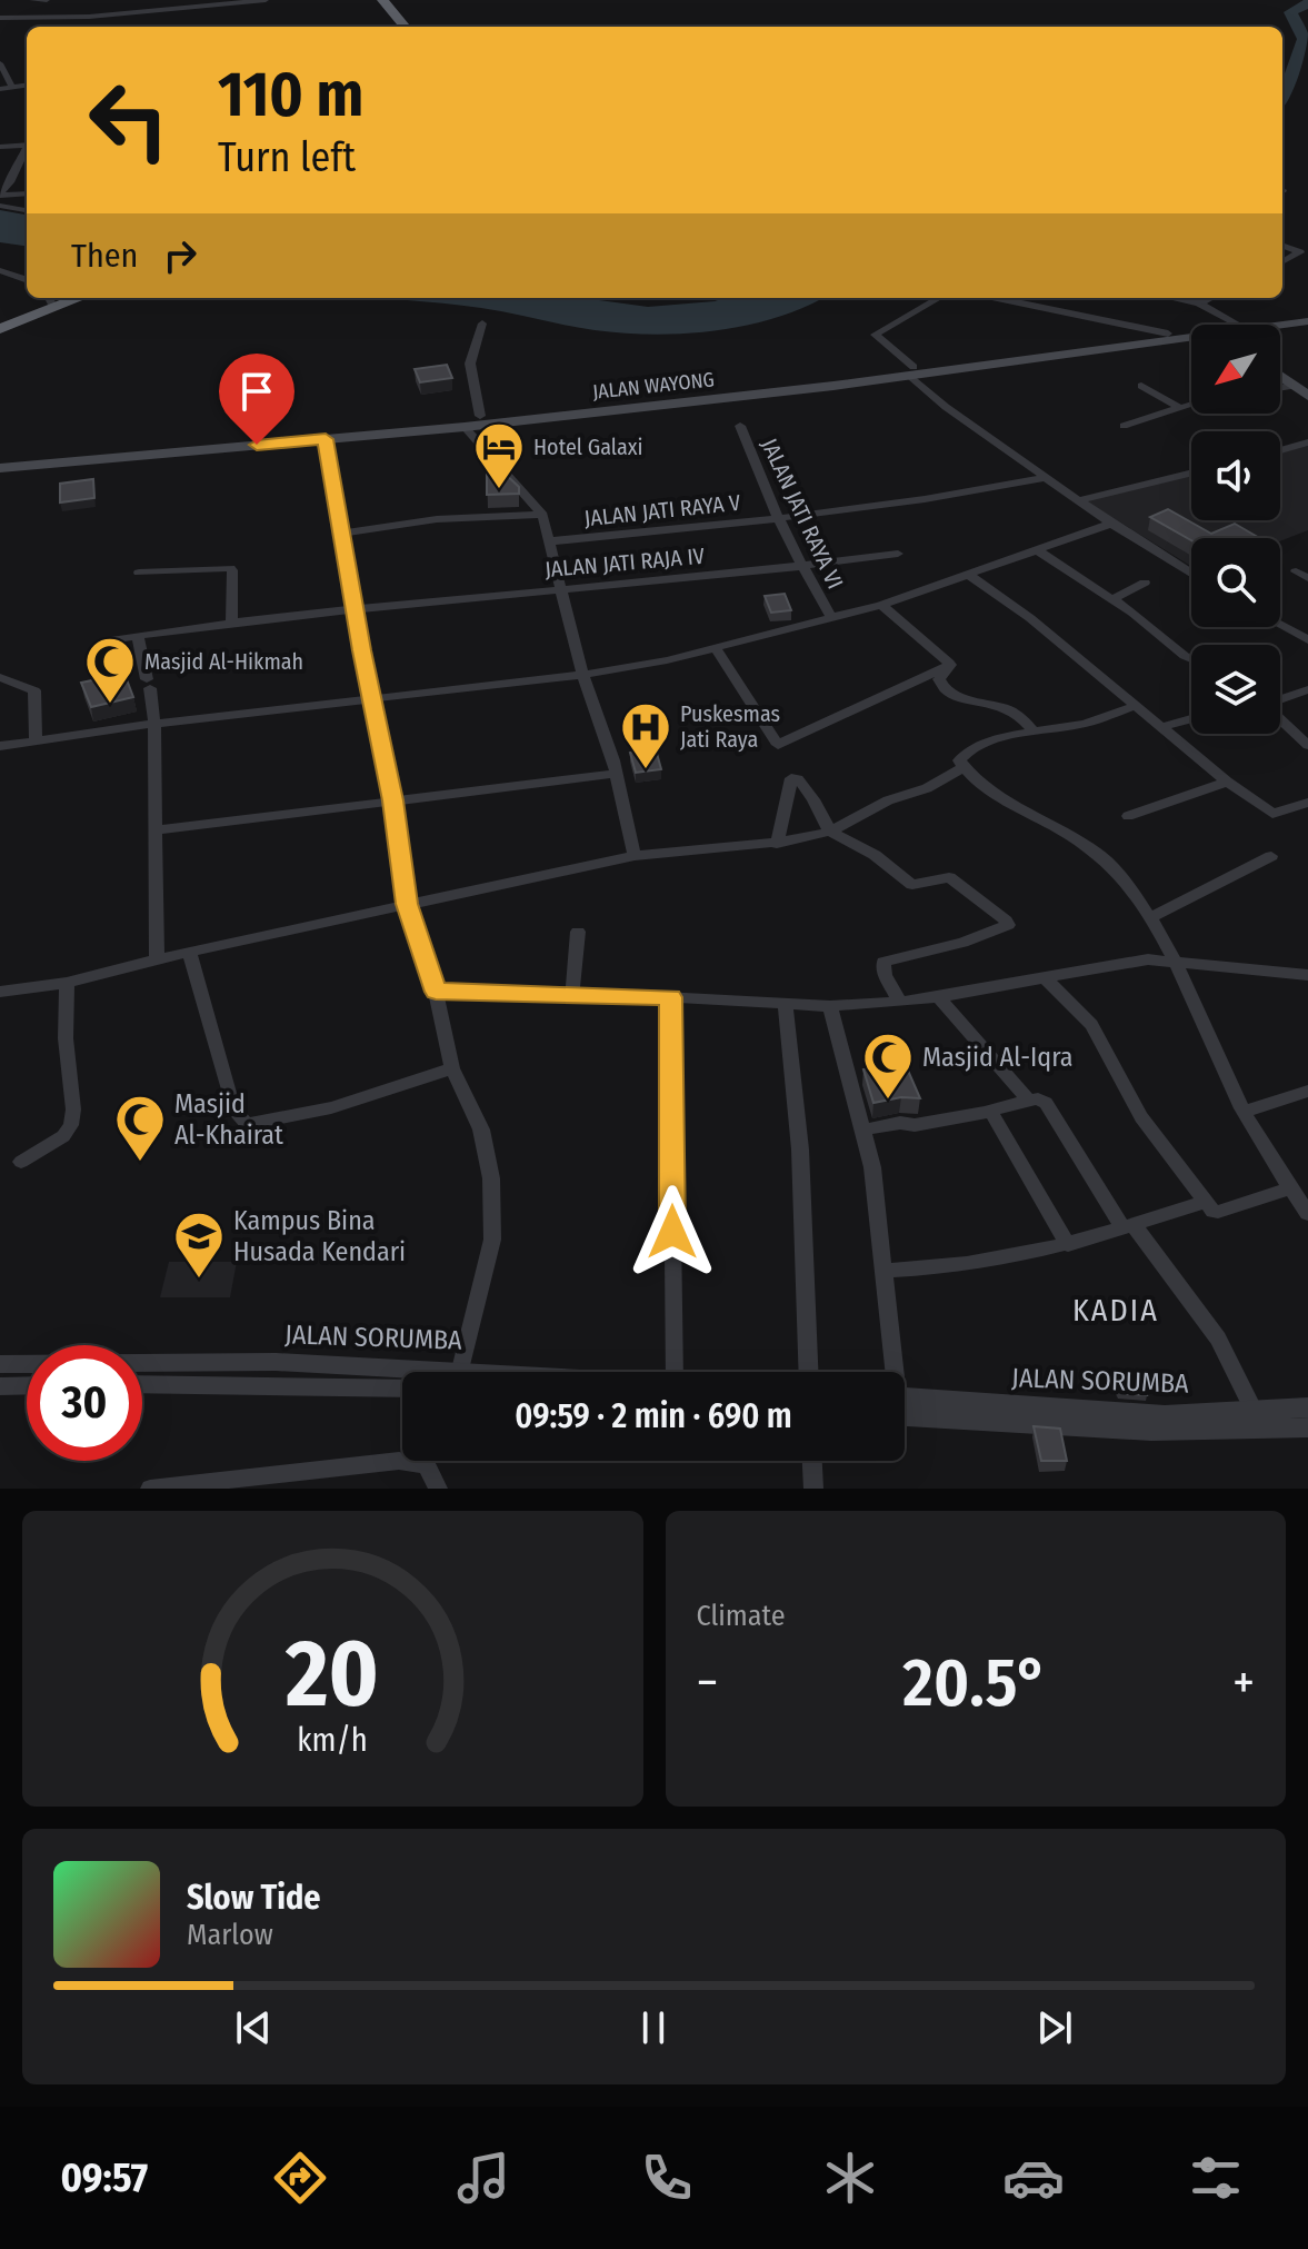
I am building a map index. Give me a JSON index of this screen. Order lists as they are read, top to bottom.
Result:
{
  "streets": {
    "main road": ["JALAN WAYONG"],
    "street": [
      "JALAN JATI RAYA V",
      "JALAN JATI RAYA VI",
      "JALAN JATI RAJA IV",
      "JALAN SORUMBA"
    ]
  },
  "crossings": [
    ["JALAN JATI RAYA V", "JALAN JATI RAYA VI"],
    ["JALAN JATI RAYA VI", "JALAN JATI RAJA IV"]
  ],
  "districts": ["KADIA"],
  "places": {
    "hotel": ["Hotel Galaxi"],
    "mosque": ["Masjid Al-Hikmah", "Masjid Al-Iqra", "Masjid Al-Khairat"],
    "hospital": ["Puskesmas Jati Raya"],
    "school or university": ["Kampus Bina Husada Kendari"]
  },
  "north": "bottom left",
  "page": {
    "turn": ["110 m", "Turn left"],
    "then": "Then",
    "limit": "30",
    "trip": "09:59 · 2 min · 690 m",
    "tile": "Climate",
    "heat": ["−", "20.5°", "+"],
    "song": ["Slow Tide", "Marlow"],
    "tabs": "09:57",
    "gauge": ["20", "km/h"]
  }
}
